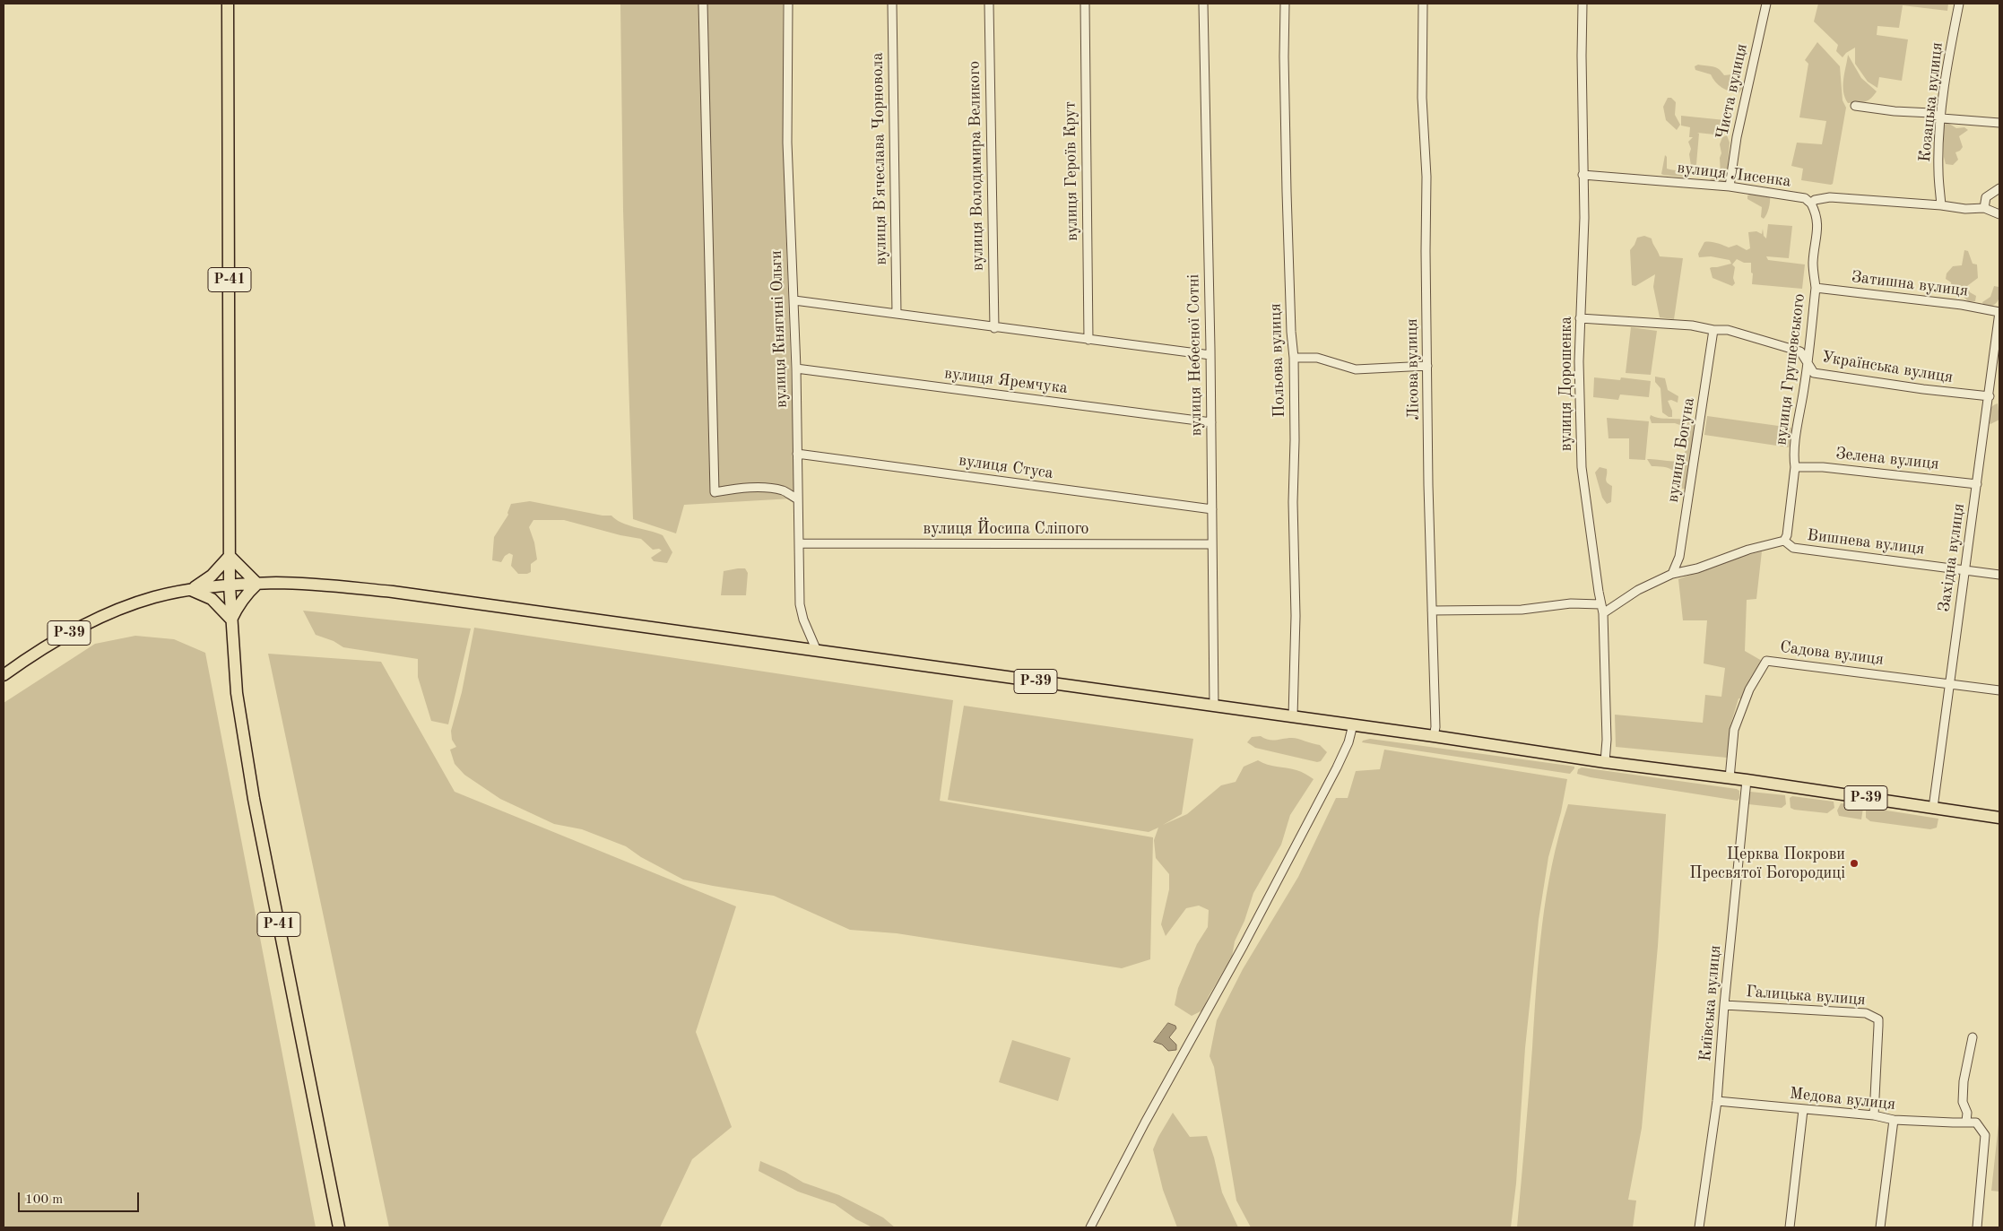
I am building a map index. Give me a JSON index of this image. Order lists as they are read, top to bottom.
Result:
{
  "streets": {
    "main road": ["Р-41", "Р-39"],
    "street": [
      "Чиста вулиця",
      "Козацька вулиця",
      "вулиця Вʼячеслава Чорновола",
      "вулиця Володимира Великого",
      "вулиця Героїв Крут",
      "вулиця Лисенка",
      "Затишна вулиця",
      "вулиця Княгині Ольги",
      "вулиця Небесної Сотні",
      "Польова вулиця",
      "Українська вулиця",
      "Лісова вулиця",
      "вулиця Грушевського",
      "вулиця Яремчука",
      "вулиця Дорошенка",
      "вулиця Богуна",
      "Зелена вулиця",
      "вулиця Стуса",
      "вулиця Йосипа Сліпого",
      "Вишнева вулиця",
      "Західна вулиця",
      "Садова вулиця",
      "Галицька вулиця",
      "Київська вулиця",
      "Медова вулиця"
    ]
  },
  "crossings": [
    ["Чиста вулиця", "вулиця Лисенка"],
    ["вулиця Лисенка", "вулиця Грушевського"],
    ["вулиця Лисенка", "вулиця Дорошенка"],
    ["Р-41", "Р-39"],
    ["Затишна вулиця", "вулиця Грушевського"],
    ["Затишна вулиця", "Західна вулиця"],
    ["вулиця Княгині Ольги", "вулиця Яремчука"],
    ["вулиця Княгині Ольги", "вулиця Стуса"],
    ["вулиця Княгині Ольги", "вулиця Йосипа Сліпого"],
    ["вулиця Княгині Ольги", "Р-39"],
    ["вулиця Небесної Сотні", "вулиця Яремчука"],
    ["вулиця Небесної Сотні", "вулиця Стуса"],
    ["вулиця Небесної Сотні", "вулиця Йосипа Сліпого"],
    ["вулиця Небесної Сотні", "Р-39"],
    ["Польова вулиця", "Р-39"],
    ["Українська вулиця", "вулиця Грушевського"],
    ["Українська вулиця", "вулиця Дорошенка"],
    ["Українська вулиця", "вулиця Богуна"],
    ["Українська вулиця", "Західна вулиця"],
    ["Лісова вулиця", "Р-39"],
    ["вулиця Грушевського", "Зелена вулиця"],
    ["вулиця Грушевського", "Вишнева вулиця"],
    ["вулиця Дорошенка", "Р-39"],
    ["Зелена вулиця", "Західна вулиця"],
    ["Вишнева вулиця", "Західна вулиця"],
    ["Західна вулиця", "Р-39"],
    ["Західна вулиця", "Садова вулиця"],
    ["Р-39", "Садова вулиця"],
    ["Р-39", "Київська вулиця"],
    ["Галицька вулиця", "Київська вулиця"],
    ["Галицька вулиця", "Медова вулиця"],
    ["Київська вулиця", "Медова вулиця"]
  ],
  "places": ["Церква Покрови Пресвятої Богородиці"],
  "scale_bar": "100 m"
}
